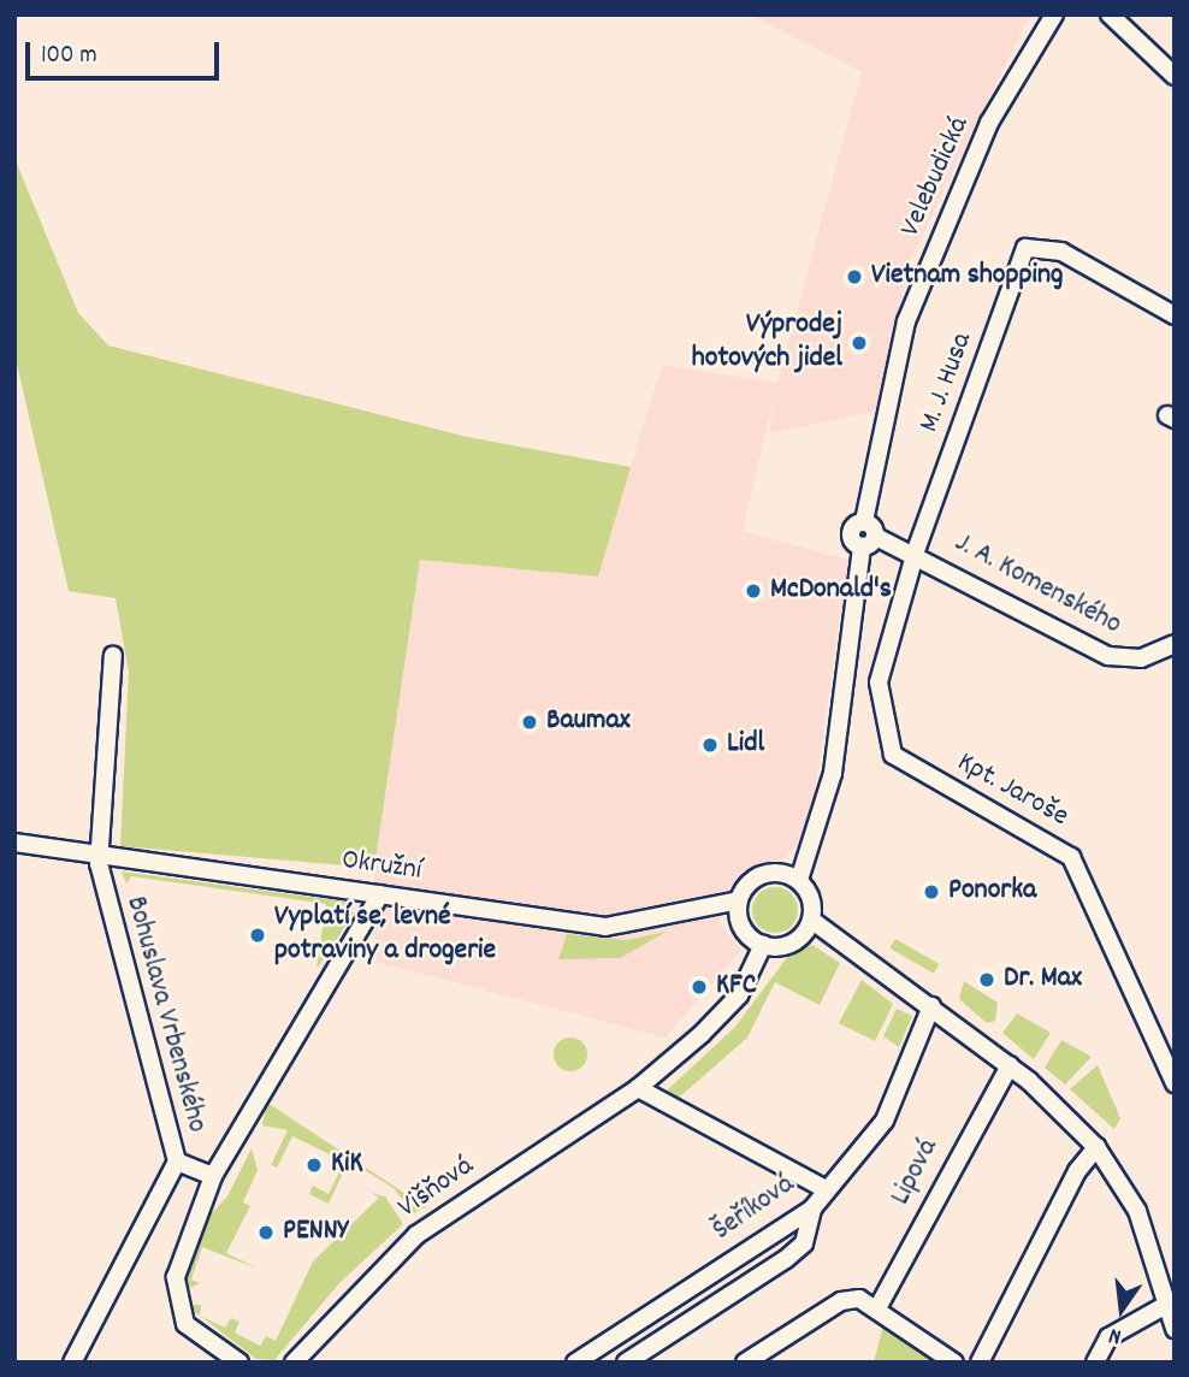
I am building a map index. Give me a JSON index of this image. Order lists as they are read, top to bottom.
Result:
{
  "streets": {
    "street": [
      "Velebudická",
      "M. J. Husa",
      "J. A. Komenského",
      "Kpt. Jaroše",
      "Okružní",
      "Bohuslava Vrbenského",
      "Lipová",
      "Višňová",
      "Šeříková"
    ]
  },
  "crossings": [
    ["Velebudická", "J. A. Komenského"],
    ["M. J. Husa", "J. A. Komenského"],
    ["M. J. Husa", "Kpt. Jaroše"],
    ["J. A. Komenského", "Kpt. Jaroše"],
    ["Okružní", "Bohuslava Vrbenského"],
    ["Okružní", "Višňová"]
  ],
  "places": [
    "Vietnam shopping",
    "Výprodej hotových jidel",
    "McDonald's",
    "Baumax",
    "Lidl",
    "Ponorka",
    "Vyplatí se, levné potraviny a drogerie",
    "Dr. Max",
    "KFC",
    "KiK",
    "PENNY"
  ],
  "scale_bar": "100 m",
  "north": "bottom"
}
